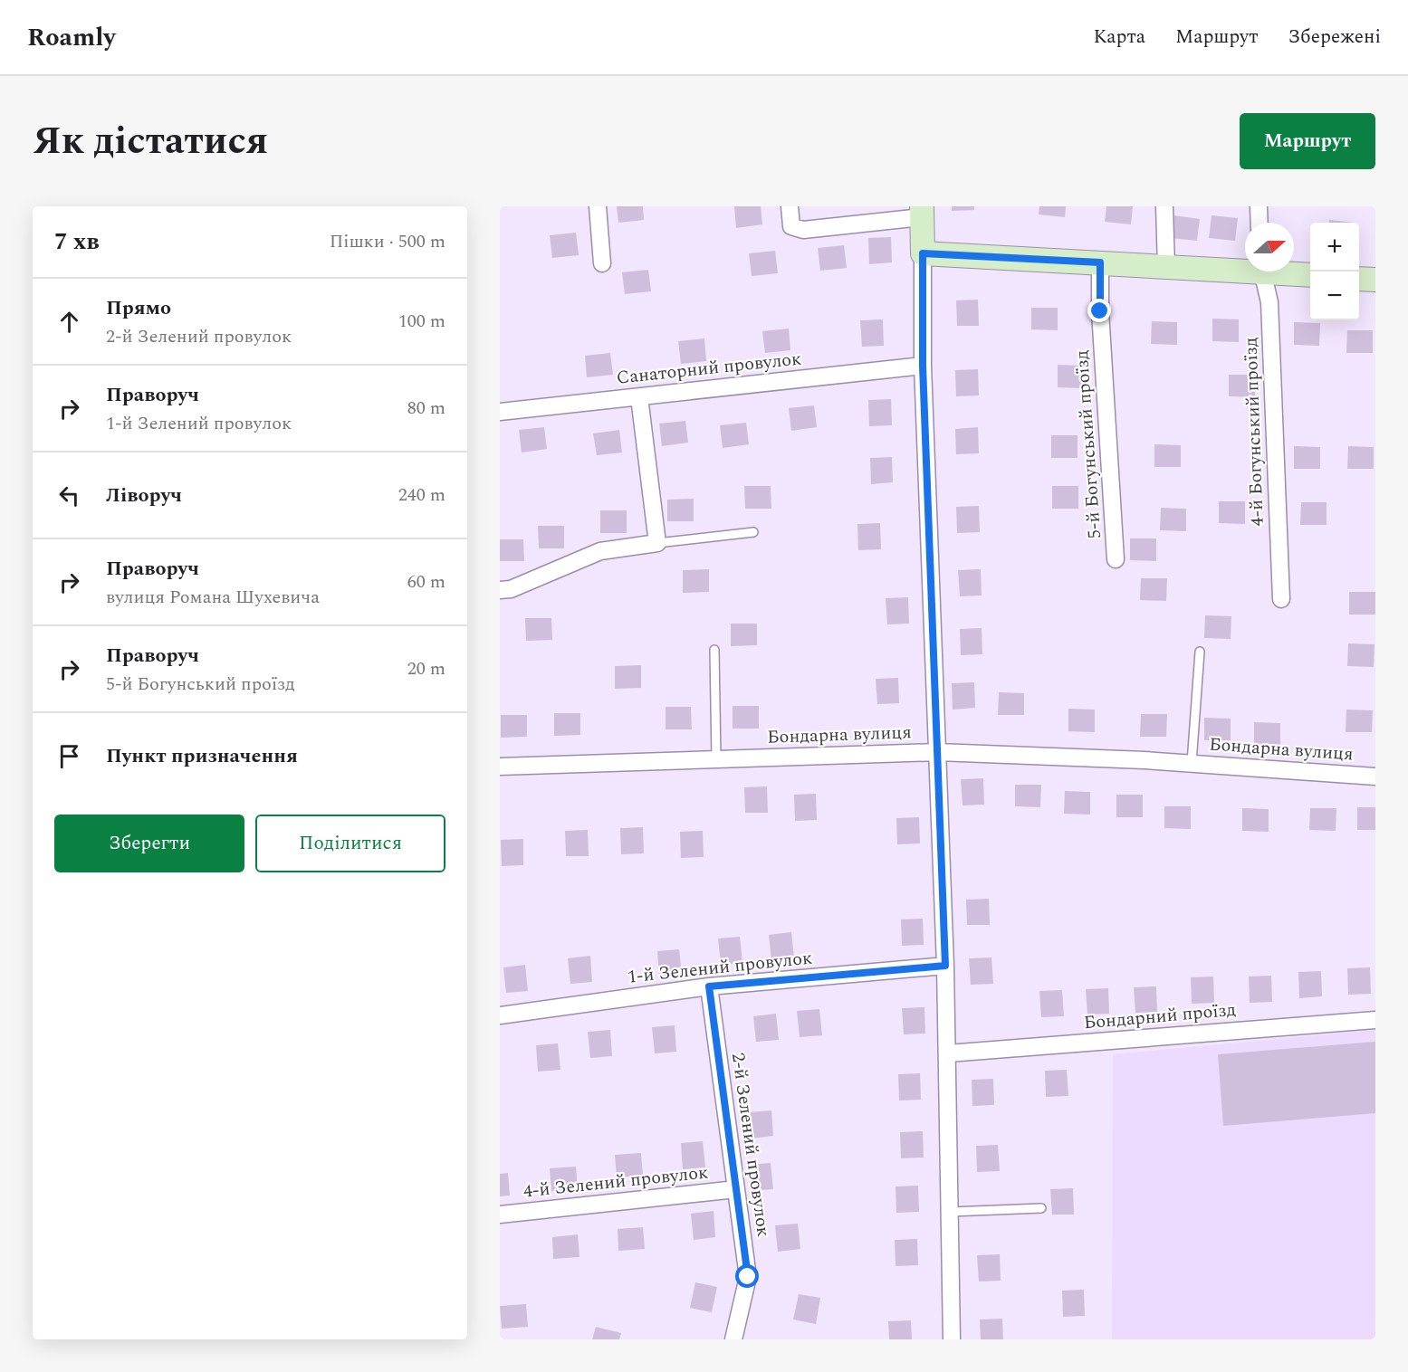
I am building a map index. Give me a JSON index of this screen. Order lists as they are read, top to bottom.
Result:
{
  "streets": {
    "street": [
      "Санаторний провулок",
      "4-й Богунський проїзд",
      "5-й Богунський проїзд",
      "Бондарна вулиця",
      "1-й Зелений провулок",
      "Бондарний проїзд",
      "2-й Зелений провулок",
      "4-й Зелений провулок"
    ]
  },
  "crossings": [
    ["1-й Зелений провулок", "2-й Зелений провулок"],
    ["2-й Зелений провулок", "4-й Зелений провулок"]
  ],
  "north": "right",
  "page": {
    "header": "Roamly",
    "nav": ["Карта", "Маршрут", "Збережені"],
    "title": "Як дістатися",
    "buttons": [
      "Маршрут",
      ["Зберегти", "Поділитися"]
    ],
    "heading": ["7 хв", "Пішки · 500 m"],
    "map_buttons": ["+", "−"],
    "list": [
      ["Прямо", "2-й Зелений провулок", "100 m"],
      ["Праворуч", "1-й Зелений провулок", "80 m"],
      ["Ліворуч", "240 m"],
      ["Праворуч", "вулиця Романа Шухевича", "60 m"],
      ["Праворуч", "5-й Богунський проїзд", "20 m"],
      "Пункт призначення"
    ]
  }
}
